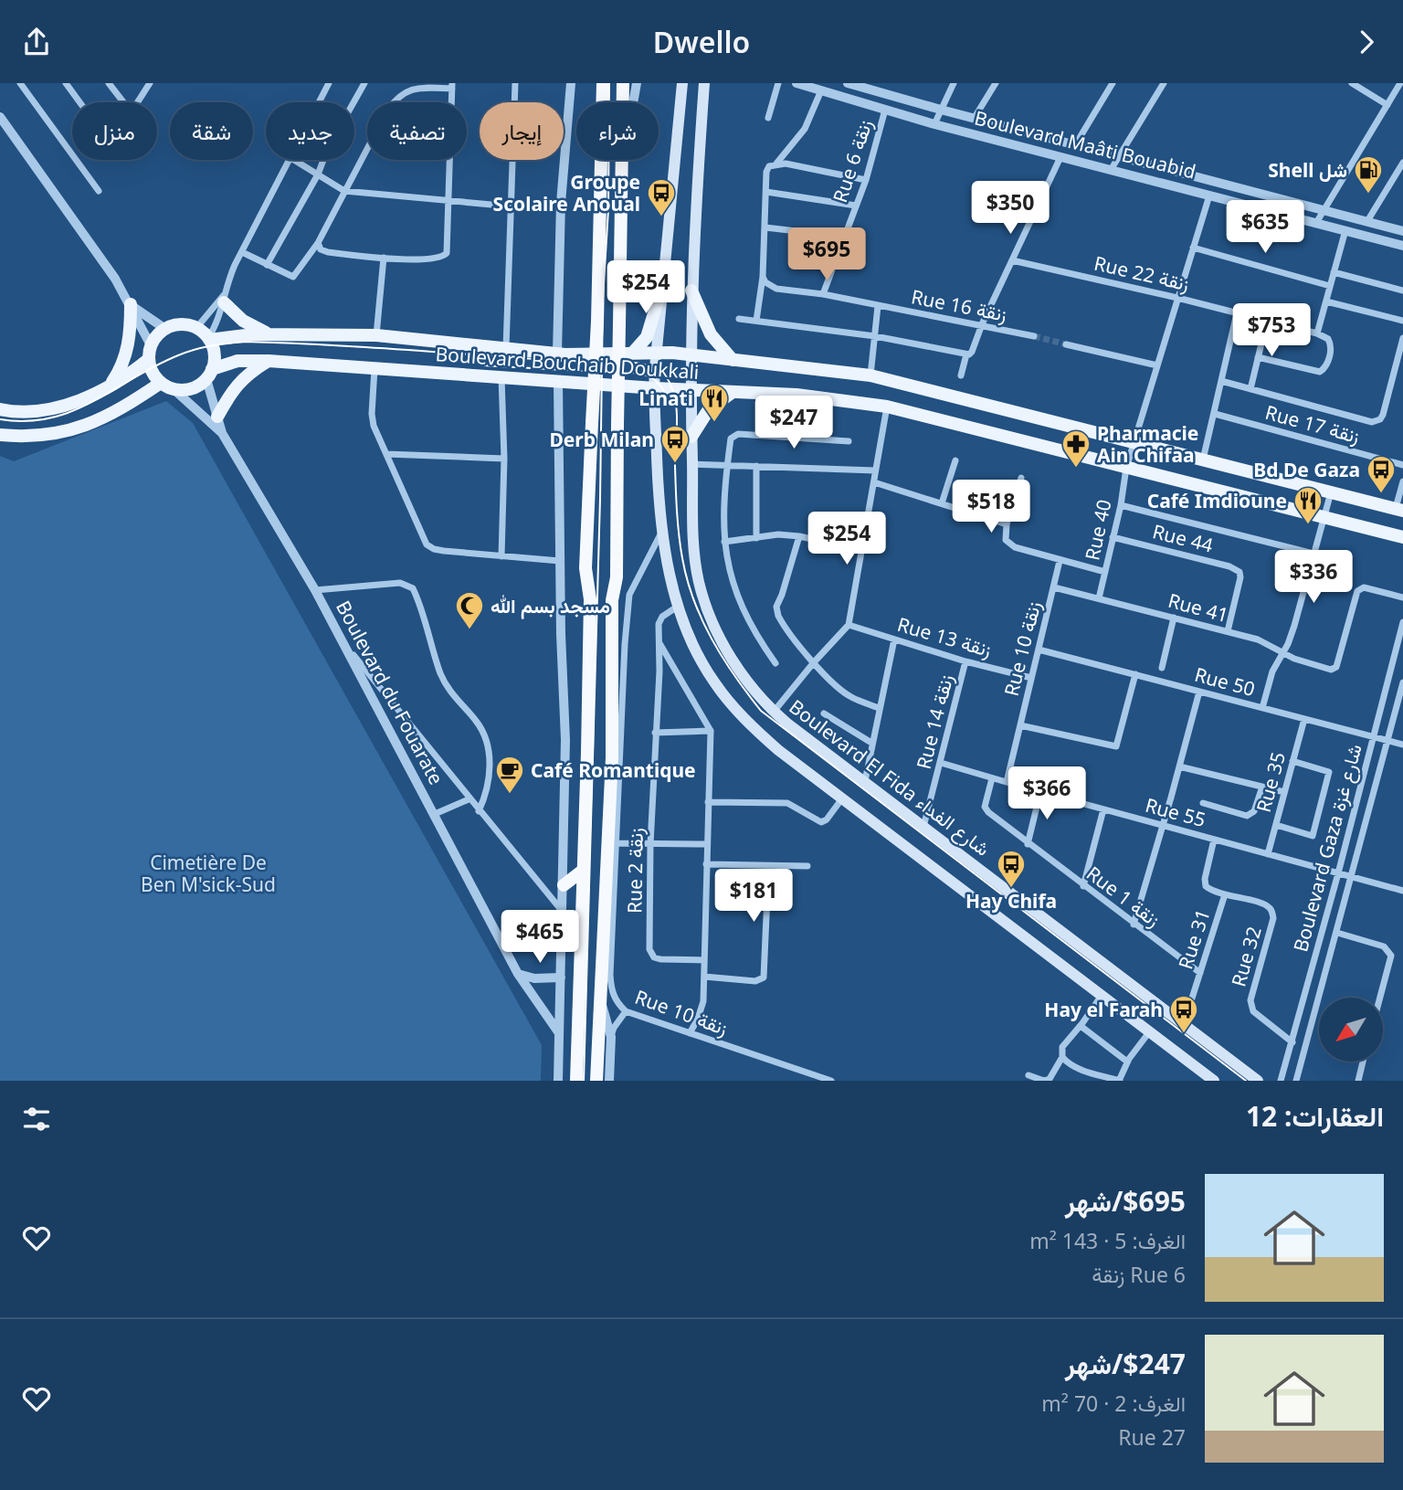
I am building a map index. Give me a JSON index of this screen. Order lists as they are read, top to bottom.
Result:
{
  "streets": {
    "main road": ["Boulevard Bouchaib Doukkali", "Boulevard El Fida شارع الفداء"],
    "street": [
      "Boulevard Maâti Bouabid",
      "Rue 6 زنقة",
      "Rue 22 زنقة",
      "Rue 16 زنقة",
      "Rue 17 زنقة",
      "Rue 40",
      "Rue 44",
      "Rue 41",
      "Rue 13 زنقة",
      "Rue 10 زنقة",
      "Rue 50",
      "Boulevard du Fouarate",
      "Rue 14 زنقة",
      "Rue 35",
      "Rue 55",
      "Boulevard Gaza شارع غزة",
      "Rue 2 زنقة",
      "Rue 1 زنقة",
      "Rue 31",
      "Rue 32"
    ]
  },
  "crossings": [
    ["Boulevard Maâti Bouabid", "Rue 6 زنقة"],
    ["Boulevard Maâti Bouabid", "Rue 40"],
    ["Rue 6 زنقة", "Rue 16 زنقة"],
    ["Rue 22 زنقة", "Rue 40"],
    ["Boulevard Bouchaib Doukkali", "Rue 40"],
    ["Boulevard Bouchaib Doukkali", "Boulevard du Fouarate"],
    ["Boulevard Bouchaib Doukkali", "Boulevard El Fida شارع الفداء"],
    ["Rue 40", "Rue 44"],
    ["Rue 40", "Rue 41"],
    ["Rue 44", "Rue 41"],
    ["Rue 41", "Rue 10 زنقة"],
    ["Rue 13 زنقة", "Rue 10 زنقة"],
    ["Rue 13 زنقة", "Rue 14 زنقة"],
    ["Rue 10 زنقة", "Rue 50"],
    ["Rue 10 زنقة", "Rue 55"],
    ["Rue 50", "Rue 35"],
    ["Rue 50", "Boulevard Gaza شارع غزة"],
    ["Rue 14 زنقة", "Boulevard El Fida شارع الفداء"],
    ["Rue 14 زنقة", "Rue 55"],
    ["Boulevard El Fida شارع الفداء", "Rue 31"],
    ["Rue 35", "Rue 55"],
    ["Rue 55", "Boulevard Gaza شارع غزة"],
    ["Rue 55", "Rue 1 زنقة"],
    ["Rue 55", "Rue 31"],
    ["Boulevard Gaza شارع غزة", "Rue 32"],
    ["Rue 1 زنقة", "Rue 31"],
    ["Rue 31", "Rue 32"]
  ],
  "parks": ["Cimetière De Ben M'sick-Sud"],
  "places": {
    "fuel station": ["Shell شل"],
    "bus stop": [
      "Groupe Scolaire Anoual",
      "Derb Milan",
      "Bd De Gaza",
      "Hay Chifa",
      "Hay el Farah"
    ],
    "restaurant": ["Linati", "Café Imdioune"],
    "pharmacy": ["Pharmacie Ain Chifaa"],
    "mosque": ["مسجد بسم الله"],
    "cafe": ["Café Romantique"]
  },
  "north": "bottom left",
  "page": {
    "header": "Dwello",
    "chip": [
      "شراء",
      "إيجار",
      "تصفية",
      "جديد",
      "شقة",
      "منزل"
    ],
    "price": [
      "$350",
      "$635",
      "$695",
      "$254",
      "$753",
      "$247",
      "$518",
      "$254",
      "$336",
      "$366",
      "$181",
      "$465"
    ],
    "heading": "العقارات: 12",
    "list": [
      {
        "name": "$695/شهر",
        "note": "الغرف: 5 · 143 m² · Rue 6 زنقة"
      },
      {
        "name": "$247/شهر",
        "note": "الغرف: 2 · 70 m² · Rue 27"
      }
    ]
  }
}
